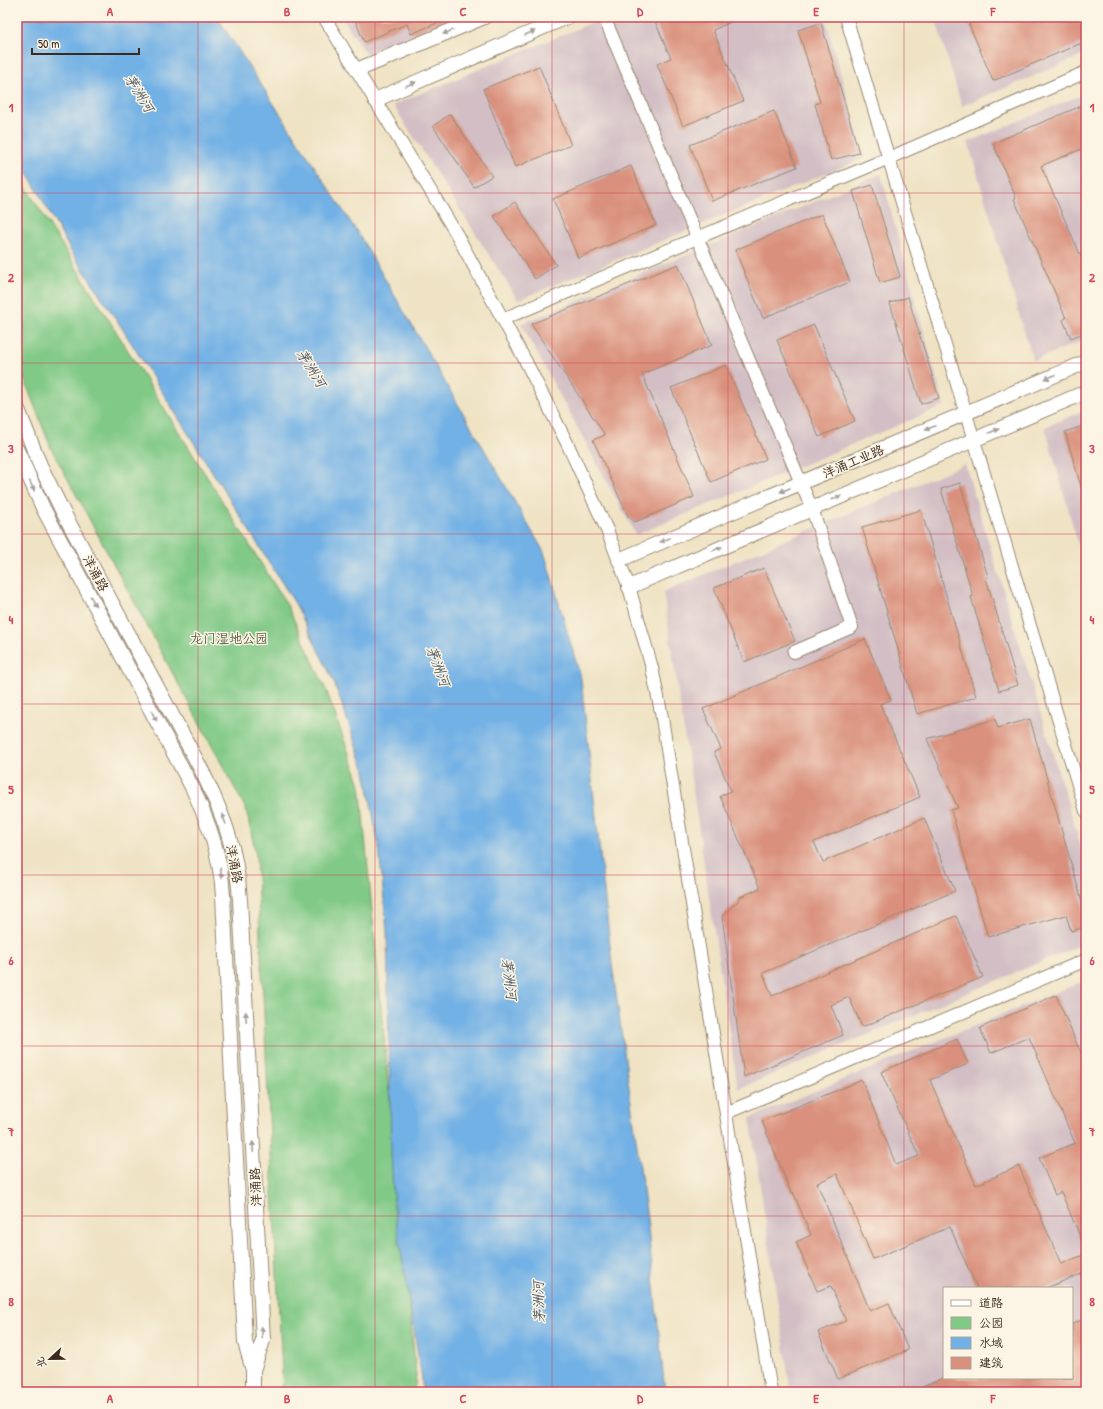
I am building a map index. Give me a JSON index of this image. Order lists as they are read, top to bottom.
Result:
{
  "streets": {
    "street": ["洋涌工业路", "洋涌路"]
  },
  "water": ["茅洲河"],
  "parks": ["龙门湿地公园"],
  "legend": [
    "道路",
    "公园",
    "水域",
    "建筑"
  ],
  "scale_bar": "50 m",
  "north": "left",
  "grid": {
    "columns": [
      "A",
      "B",
      "C",
      "D",
      "E",
      "F"
    ],
    "rows": [
      "1",
      "2",
      "3",
      "4",
      "5",
      "6",
      "7",
      "8"
    ]
  }
}
